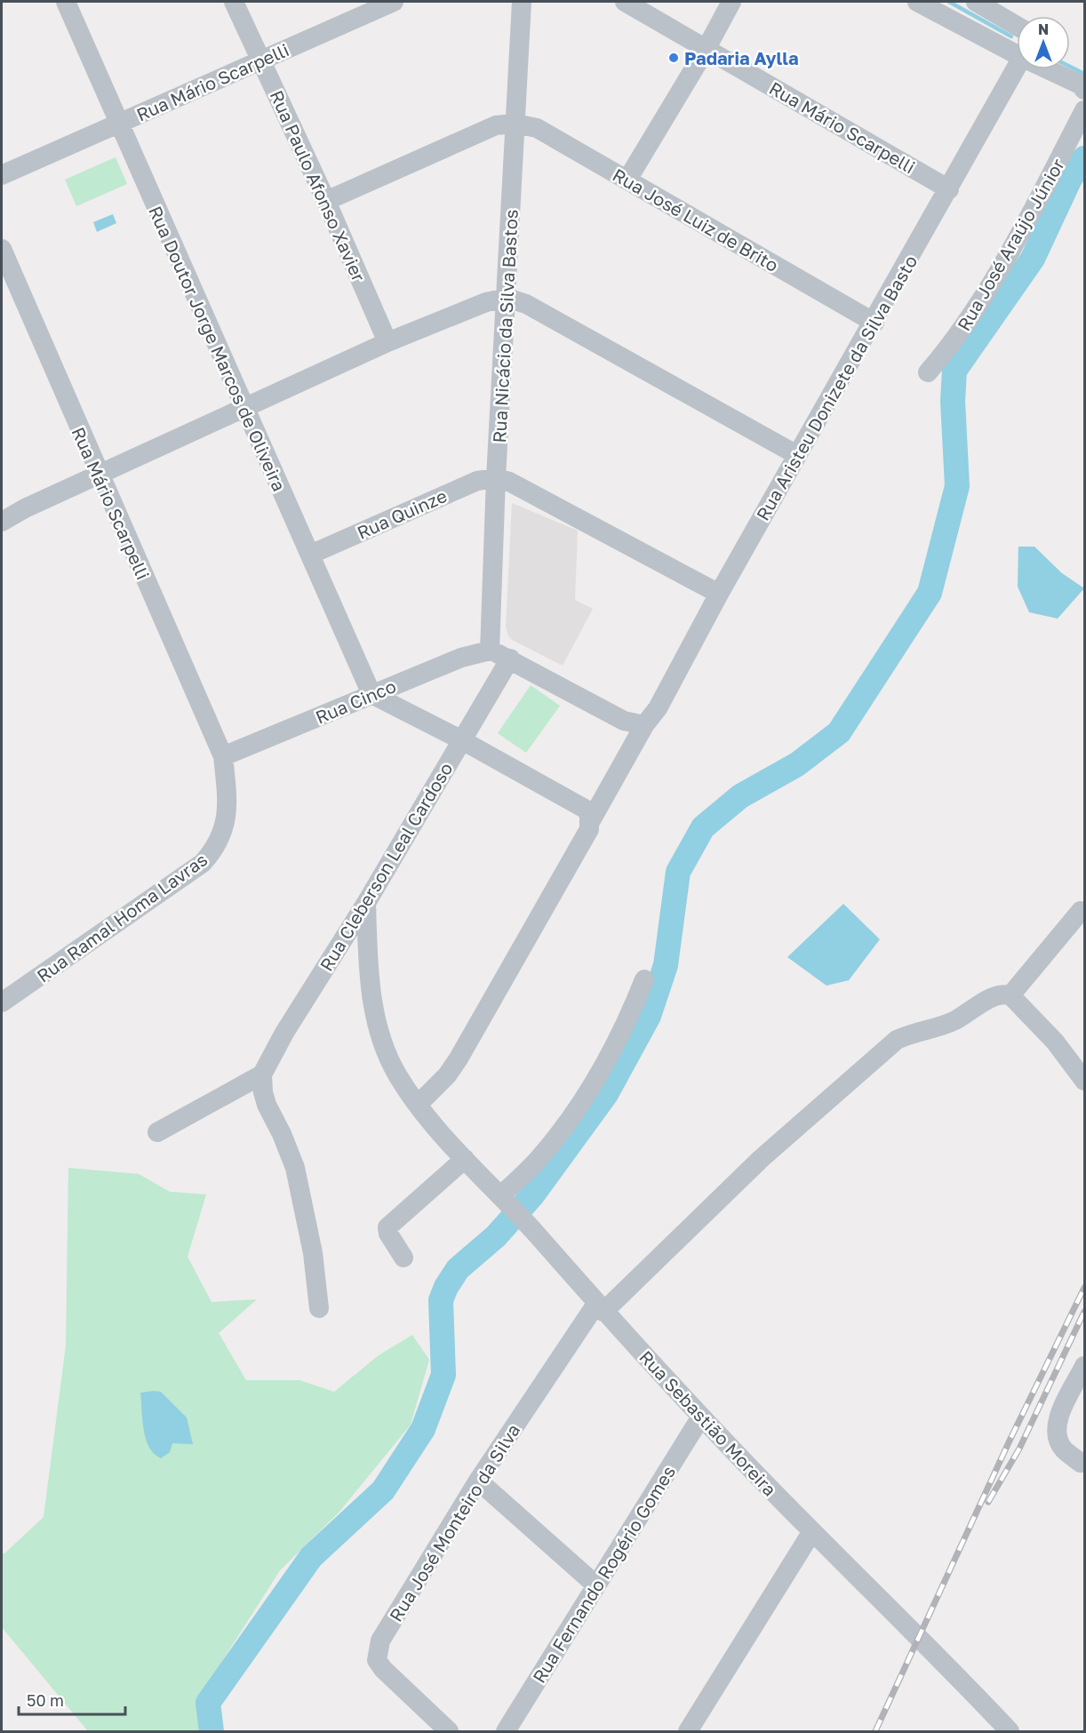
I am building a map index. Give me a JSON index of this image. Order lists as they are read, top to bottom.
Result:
{
  "streets": {
    "street": [
      "Rua Mário Scarpelli",
      "Rua Paulo Afonso Xavier",
      "Rua José Luiz de Brito",
      "Rua José Araújo Júnior",
      "Rua Nicácio da Silva Bastos",
      "Rua Doutor Jorge Marcos de Oliveira",
      "Rua Aristeu Donizete da Silva Basto",
      "Rua Quinze",
      "Rua Cinco",
      "Rua Cleberson Leal Cardoso",
      "Rua Ramal Homa Lavras",
      "Rua Sebastião Moreira",
      "Rua José Monteiro da Silva",
      "Rua Fernando Rogério Gomes"
    ]
  },
  "crossings": [
    ["Rua Mário Scarpelli", "Rua Paulo Afonso Xavier"],
    ["Rua Mário Scarpelli", "Rua Doutor Jorge Marcos de Oliveira"],
    ["Rua Mário Scarpelli", "Rua Aristeu Donizete da Silva Basto"],
    ["Rua Mário Scarpelli", "Rua Cinco"],
    ["Rua Mário Scarpelli", "Rua Ramal Homa Lavras"],
    ["Rua José Luiz de Brito", "Rua Nicácio da Silva Bastos"],
    ["Rua José Luiz de Brito", "Rua Aristeu Donizete da Silva Basto"],
    ["Rua Nicácio da Silva Bastos", "Rua Quinze"],
    ["Rua Nicácio da Silva Bastos", "Rua Cinco"],
    ["Rua Doutor Jorge Marcos de Oliveira", "Rua Quinze"],
    ["Rua Doutor Jorge Marcos de Oliveira", "Rua Cinco"],
    ["Rua Aristeu Donizete da Silva Basto", "Rua Sebastião Moreira"],
    ["Rua Cinco", "Rua Ramal Homa Lavras"],
    ["Rua Cleberson Leal Cardoso", "Rua Sebastião Moreira"],
    ["Rua Sebastião Moreira", "Rua José Monteiro da Silva"],
    ["Rua Sebastião Moreira", "Rua Fernando Rogério Gomes"]
  ],
  "places": ["Padaria Aylla"],
  "scale_bar": "50 m",
  "north": "top"
}
